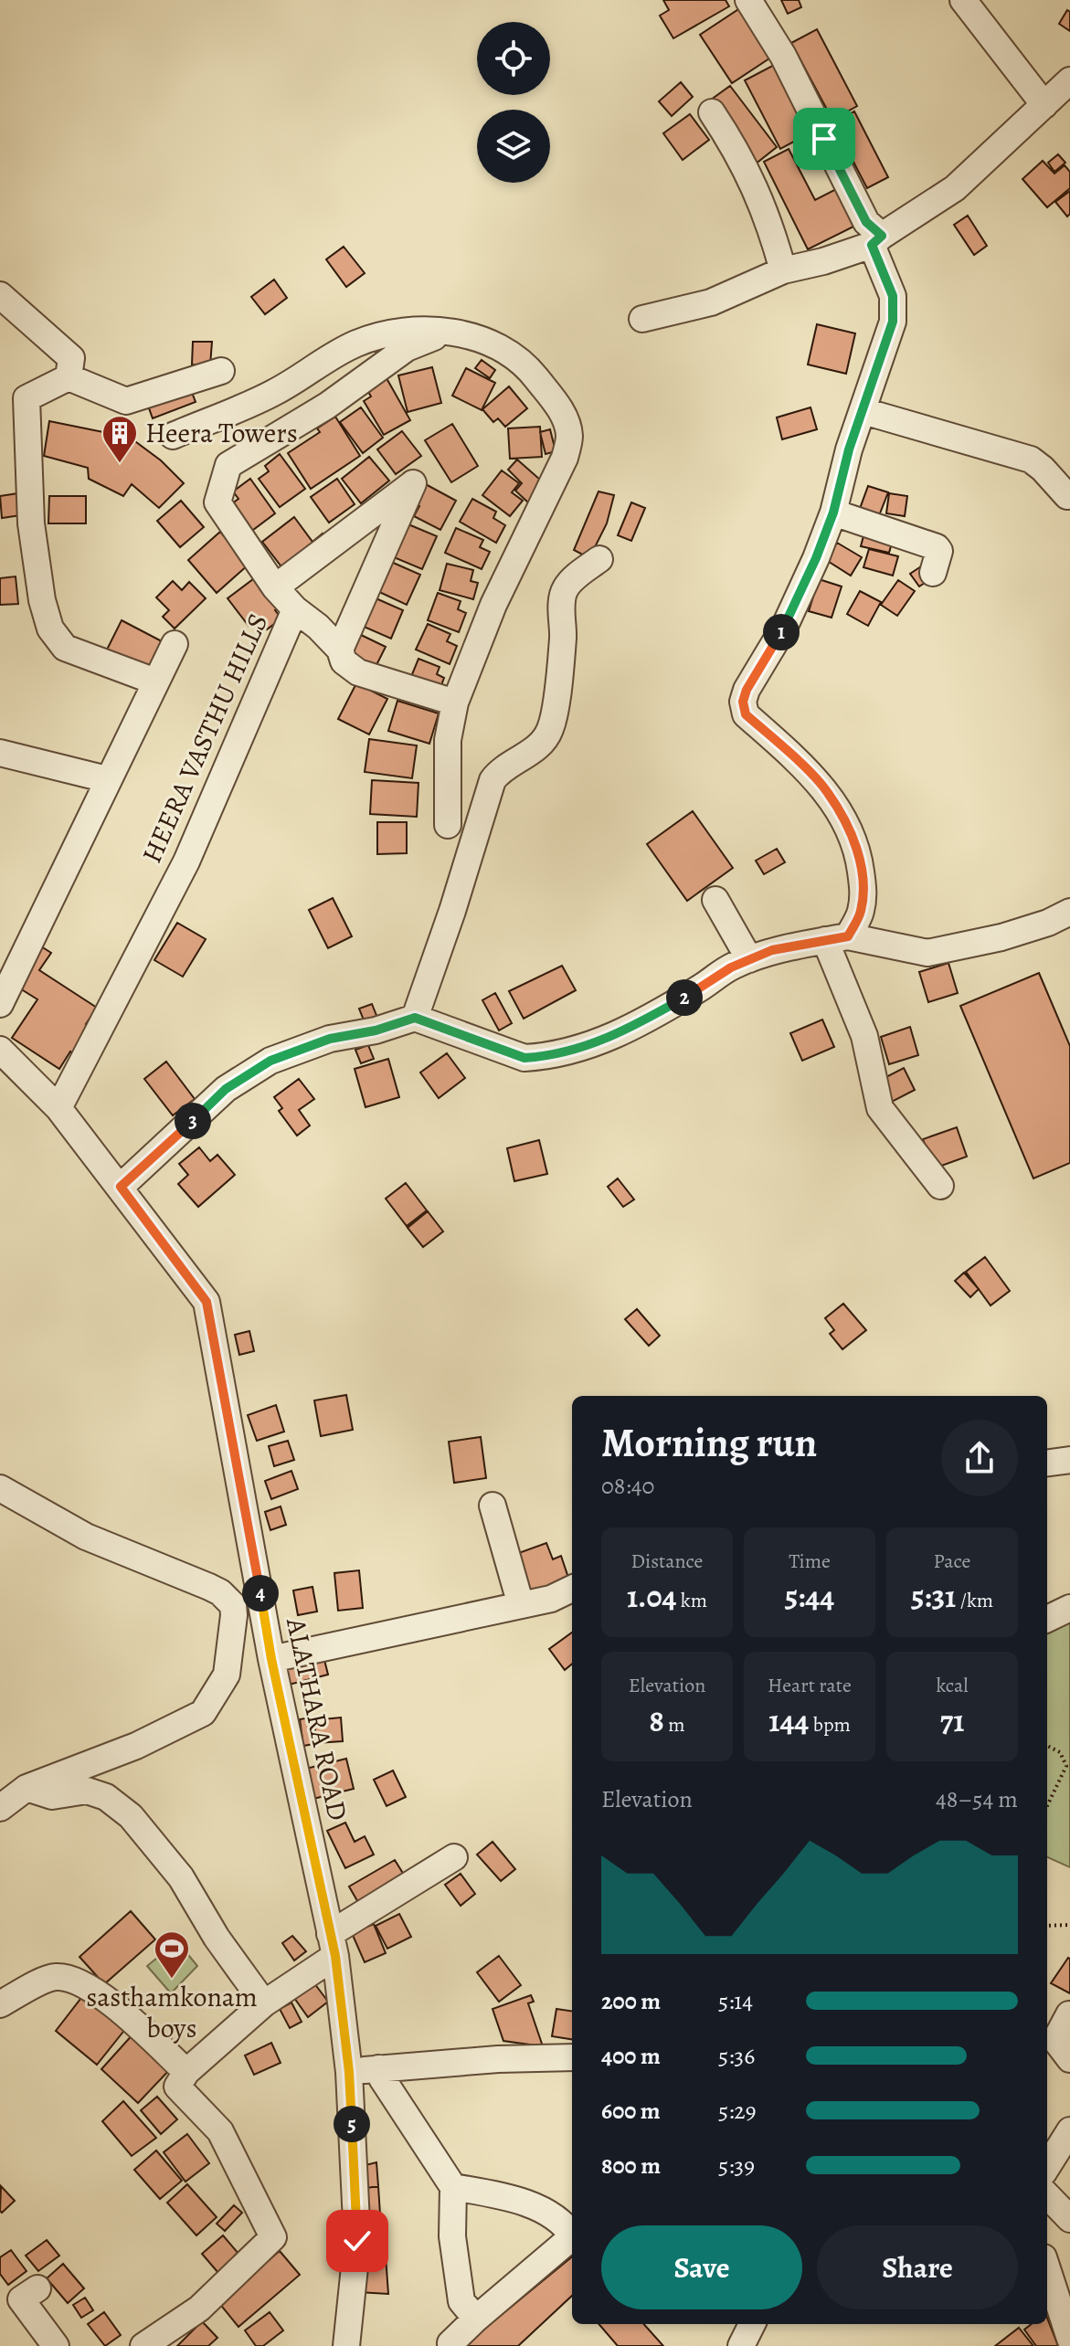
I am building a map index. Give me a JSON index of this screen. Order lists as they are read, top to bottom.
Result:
{
  "streets": {
    "street": ["HEERA VASTHU HILLS", "ALATHARA ROAD"]
  },
  "crossings": [
    ["HEERA VASTHU HILLS", "ALATHARA ROAD"]
  ],
  "places": {
    "building": ["Heera Towers"],
    "sports": ["sasthamkonam boys"]
  },
  "page": {
    "pins": [
      "1",
      "2",
      "3",
      "4",
      "5"
    ],
    "heading": ["Morning run", "08:40"],
    "stats": [
      ["Distance", "1.04 km"],
      ["Time", "5:44"],
      ["Pace", "5:31 /km"],
      ["Elevation", "8 m"],
      ["Heart rate", "144 bpm"],
      ["kcal", "71"]
    ],
    "chart": ["Elevation", "48–54 m"],
    "list": [
      {
        "name": "200 m",
        "note": "5:14"
      },
      {
        "name": "400 m",
        "note": "5:36"
      },
      {
        "name": "600 m",
        "note": "5:29"
      },
      {
        "name": "800 m",
        "note": "5:39"
      }
    ],
    "buttons": ["Save", "Share"]
  }
}
